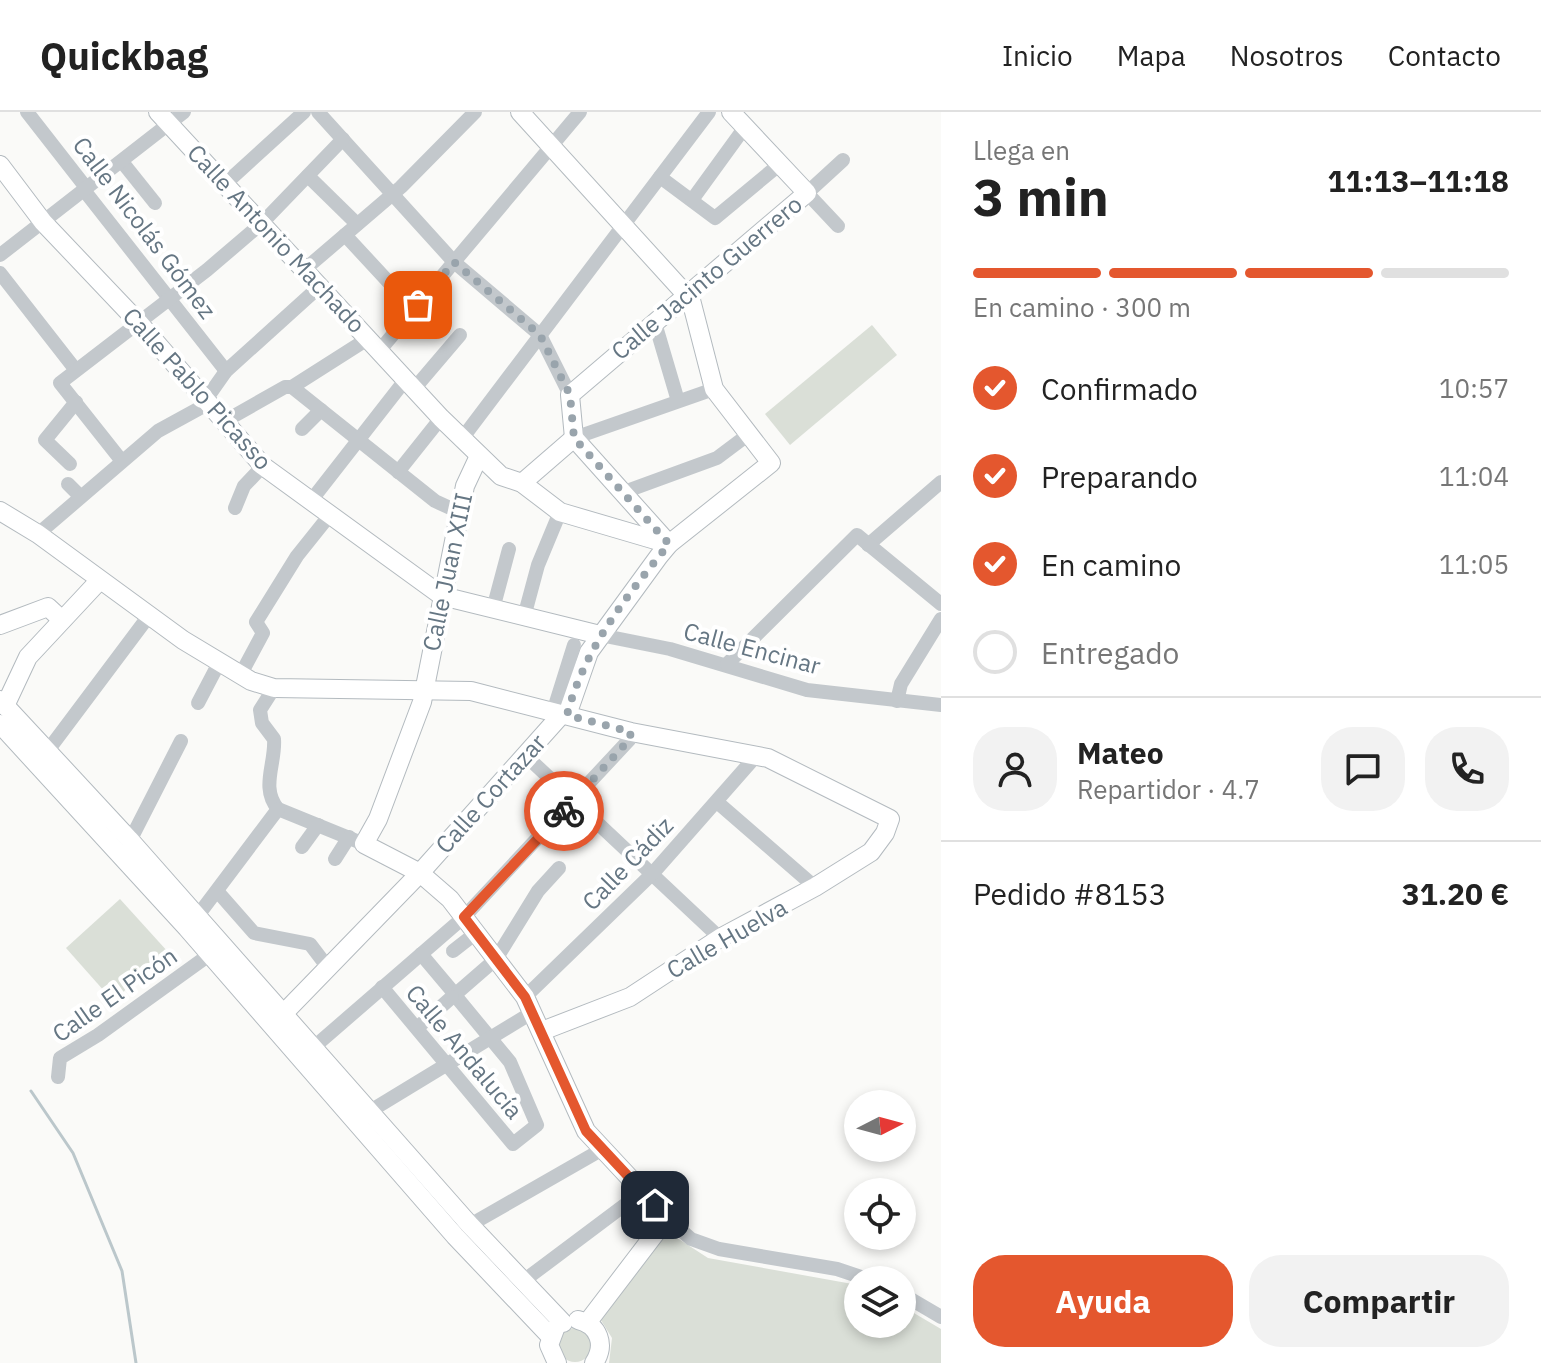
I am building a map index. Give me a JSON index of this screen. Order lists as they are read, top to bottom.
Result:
{
  "streets": {
    "street": [
      "Calle Nicolás Gómez",
      "Calle Antonio Machado",
      "Calle Jacinto Guerrero",
      "Calle Pablo Picasso",
      "Calle Juan XIII",
      "Calle Encinar",
      "Calle Cortazar",
      "Calle Cádiz",
      "Calle Huelva",
      "Calle El Picón",
      "Calle Andalucía"
    ]
  },
  "crossings": [
    ["Calle Antonio Machado", "Calle Juan XIII"],
    ["Calle Pablo Picasso", "Calle Juan XIII"],
    ["Calle Cádiz", "Calle Huelva"],
    ["Calle Cádiz", "Calle Andalucía"]
  ],
  "north": "right",
  "page": {
    "header": "Quickbag",
    "nav": [
      "Inicio",
      "Mapa",
      "Nosotros",
      "Contacto"
    ],
    "heading": ["3 min", "Llega en", "11:13–11:18"],
    "panel": [
      "Mateo",
      "Repartidor · 4.7",
      "Pedido #8153",
      "31.20 €"
    ],
    "bar": "En camino · 300 m",
    "list": [
      ["Confirmado", "10:57"],
      ["Preparando", "11:04"],
      ["En camino", "11:05"],
      "Entregado"
    ],
    "buttons": ["Ayuda", "Compartir"]
  }
}
